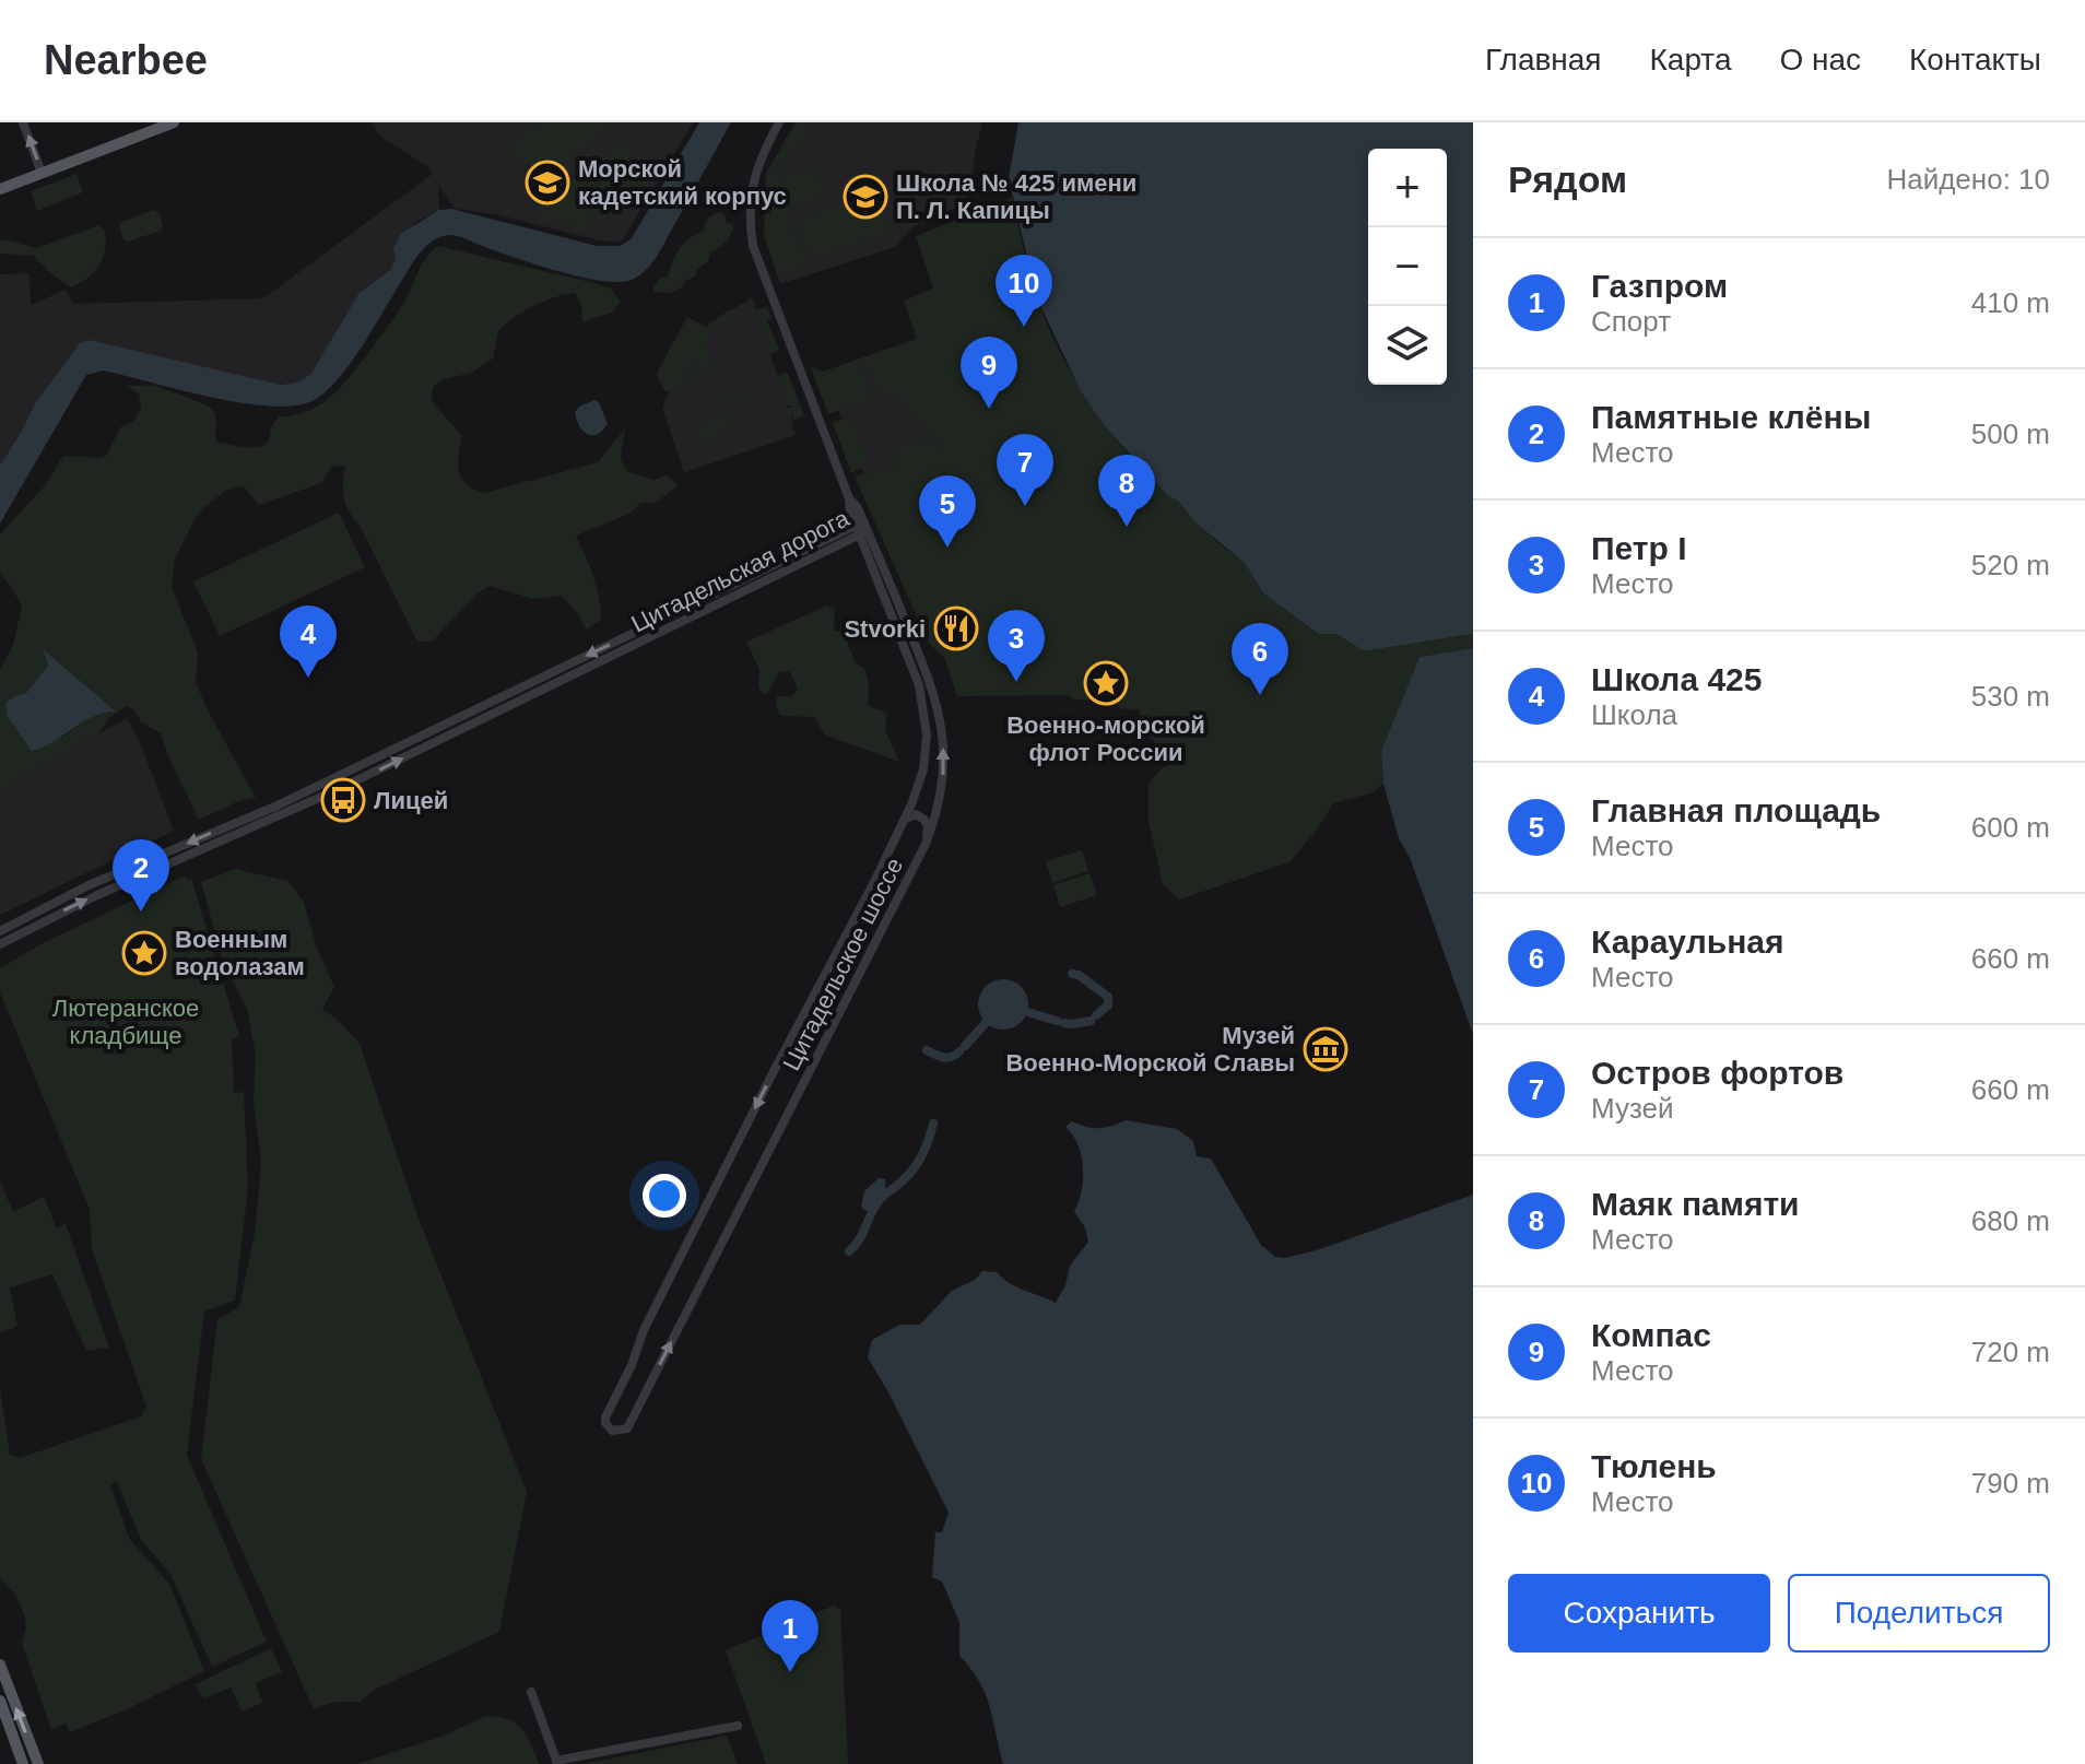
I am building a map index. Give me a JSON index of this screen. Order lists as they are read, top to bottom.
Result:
{
  "streets": {
    "street": ["Цитадельская дорога", "Цитадельское шоссе"]
  },
  "crossings": [
    ["Цитадельская дорога", "Цитадельское шоссе"]
  ],
  "parks": ["Лютеранское кладбище"],
  "places": {
    "school or university": ["Морской кадетский корпус", "Школа № 425 имени П. Л. Капицы"],
    "restaurant": ["Stvorki"],
    "place": ["Военно-морской флот России", "Военным водолазам"],
    "bus stop": ["Лицей"],
    "museum": ["Музей Военно-Морской Славы"]
  },
  "page": {
    "header": "Nearbee",
    "nav": [
      "Главная",
      "Карта",
      "О нас",
      "Контакты"
    ],
    "heading": ["Рядом", "Найдено: 10"],
    "map_buttons": ["+", "−"],
    "list": [
      {
        "mark": "1",
        "name": "Газпром",
        "note": "Спорт",
        "value": "410 m"
      },
      {
        "mark": "2",
        "name": "Памятные клёны",
        "note": "Место",
        "value": "500 m"
      },
      {
        "mark": "3",
        "name": "Петр I",
        "note": "Место",
        "value": "520 m"
      },
      {
        "mark": "4",
        "name": "Школа 425",
        "note": "Школа",
        "value": "530 m"
      },
      {
        "mark": "5",
        "name": "Главная площадь",
        "note": "Место",
        "value": "600 m"
      },
      {
        "mark": "6",
        "name": "Караульная",
        "note": "Место",
        "value": "660 m"
      },
      {
        "mark": "7",
        "name": "Остров фортов",
        "note": "Музей",
        "value": "660 m"
      },
      {
        "mark": "8",
        "name": "Маяк памяти",
        "note": "Место",
        "value": "680 m"
      },
      {
        "mark": "9",
        "name": "Компас",
        "note": "Место",
        "value": "720 m"
      },
      {
        "mark": "10",
        "name": "Тюлень",
        "note": "Место",
        "value": "790 m"
      }
    ],
    "pins": [
      "10",
      "9",
      "7",
      "8",
      "5",
      "4",
      "3",
      "6",
      "2",
      "1"
    ],
    "buttons": ["Сохранить", "Поделиться"]
  }
}
